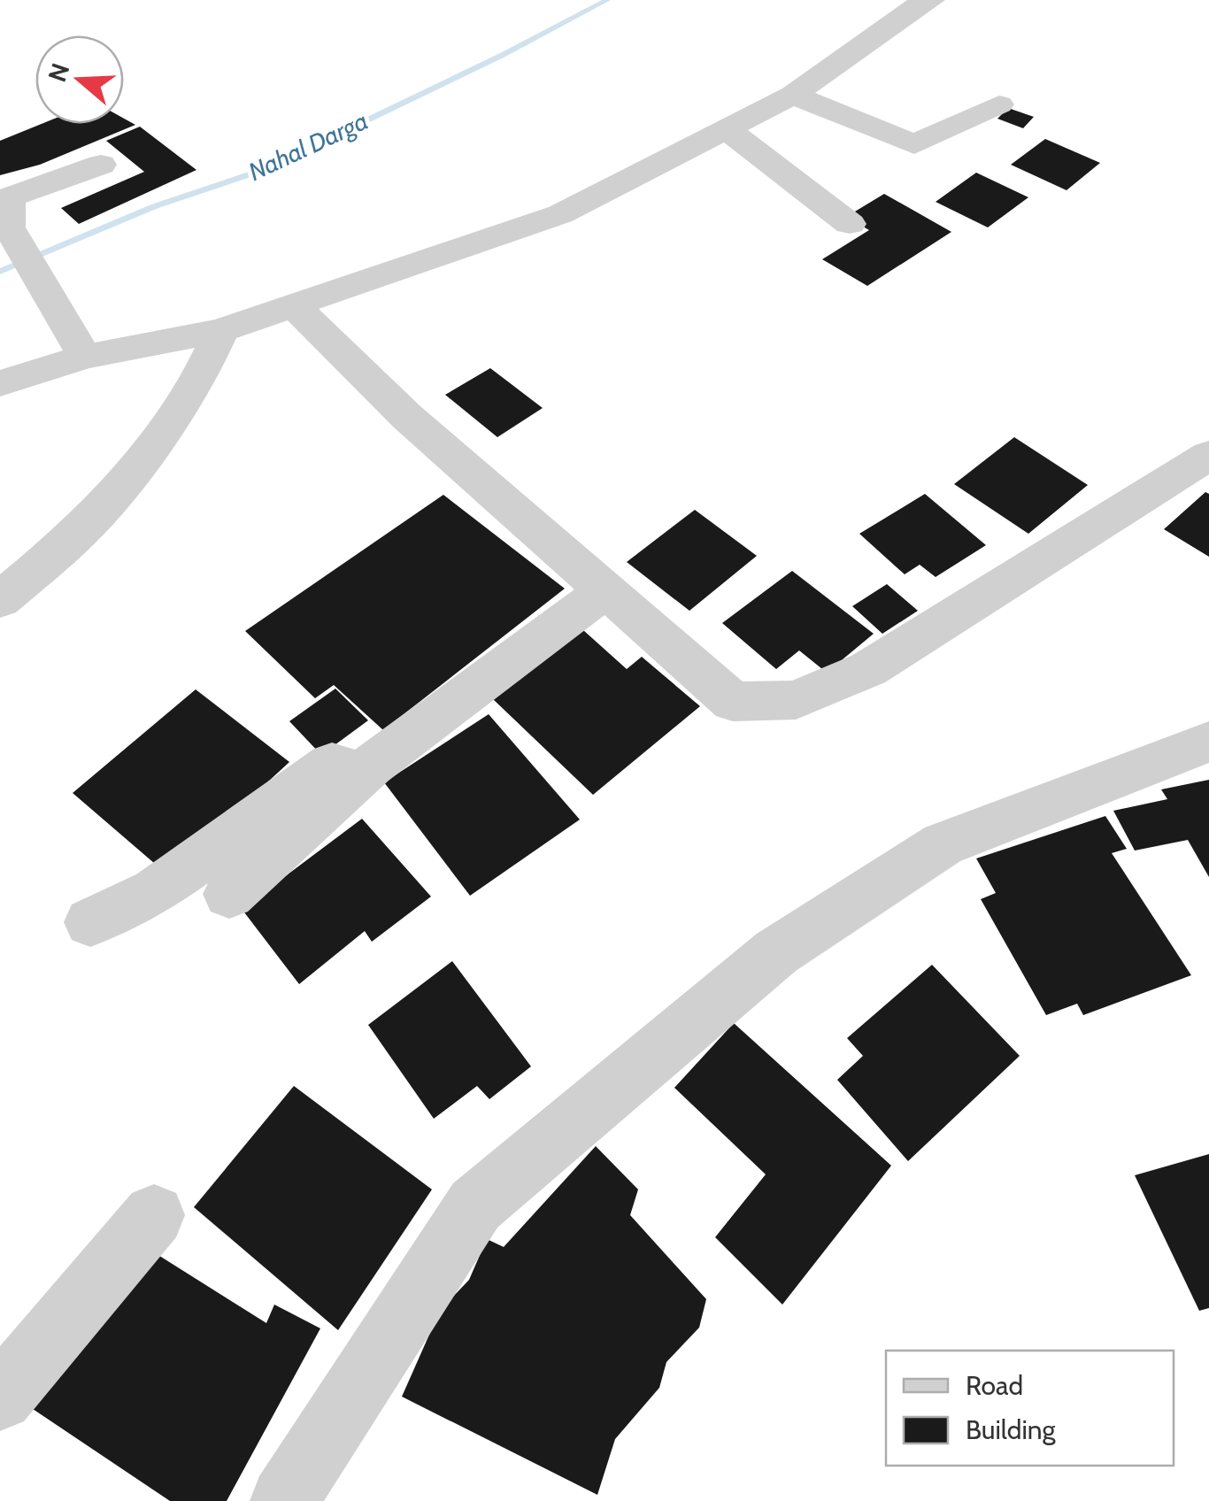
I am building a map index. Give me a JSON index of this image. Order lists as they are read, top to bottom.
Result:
{
  "water": ["Nahal Darga"],
  "legend": ["Road", "Building"],
  "north": "left"
}
